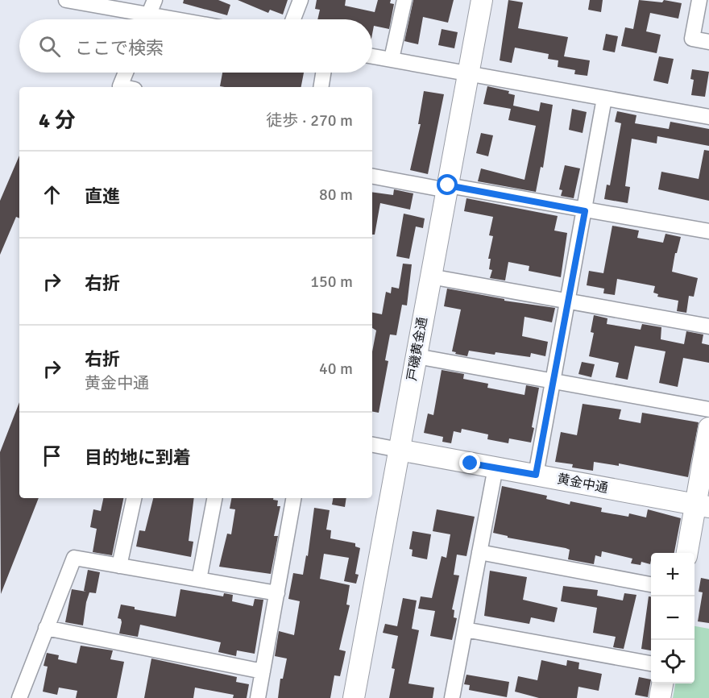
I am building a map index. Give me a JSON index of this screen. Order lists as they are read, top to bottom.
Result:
{
  "streets": {
    "street": ["戸磯黄金通", "黄金中通"]
  },
  "crossings": [
    ["戸磯黄金通", "黄金中通"]
  ],
  "page": {
    "search": "ここで検索",
    "heading": ["4 分", "徒歩 · 270 m"],
    "list": [
      ["直進", "80 m"],
      ["右折", "150 m"],
      ["右折", "黄金中通", "40 m"],
      "目的地に到着"
    ],
    "map_buttons": ["+", "−"]
  }
}
